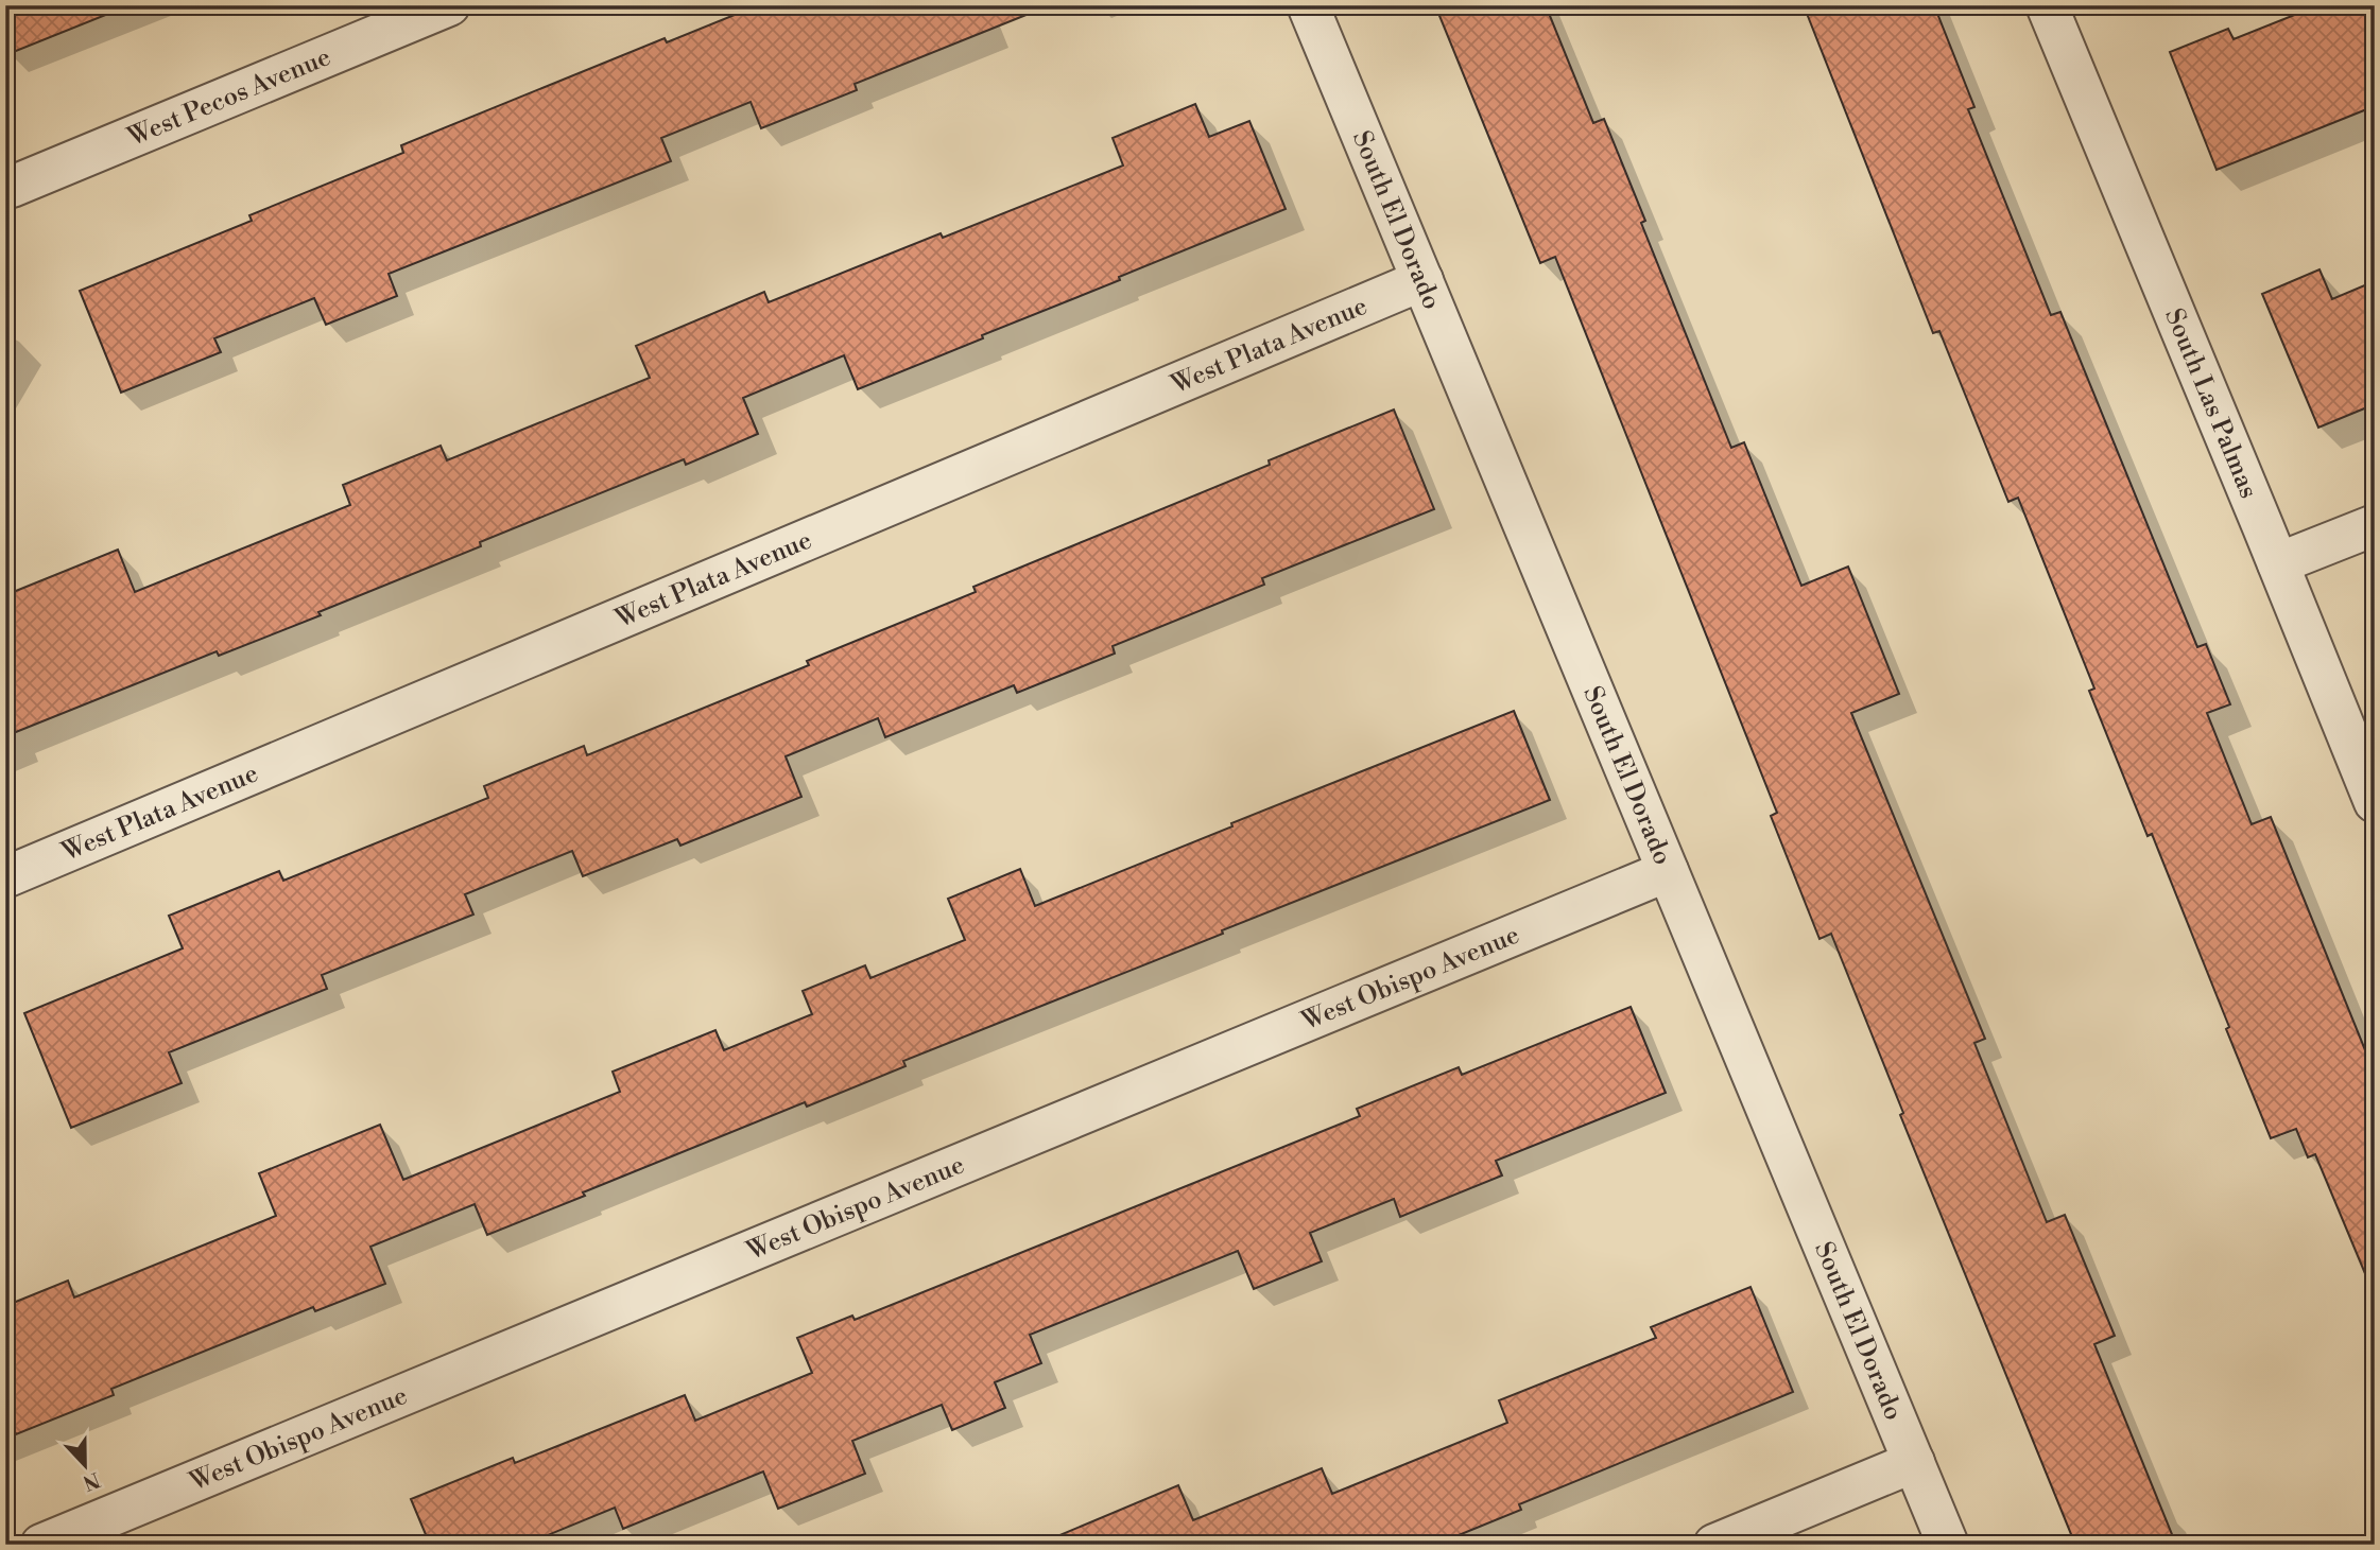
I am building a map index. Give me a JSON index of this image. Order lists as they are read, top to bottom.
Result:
{
  "streets": {
    "street": [
      "West Pecos Avenue",
      "South El Dorado",
      "West Plata Avenue",
      "South Las Palmas",
      "West Obispo Avenue"
    ]
  },
  "crossings": [
    ["South El Dorado", "West Plata Avenue"],
    ["South El Dorado", "West Obispo Avenue"]
  ],
  "north": "bottom"
}
